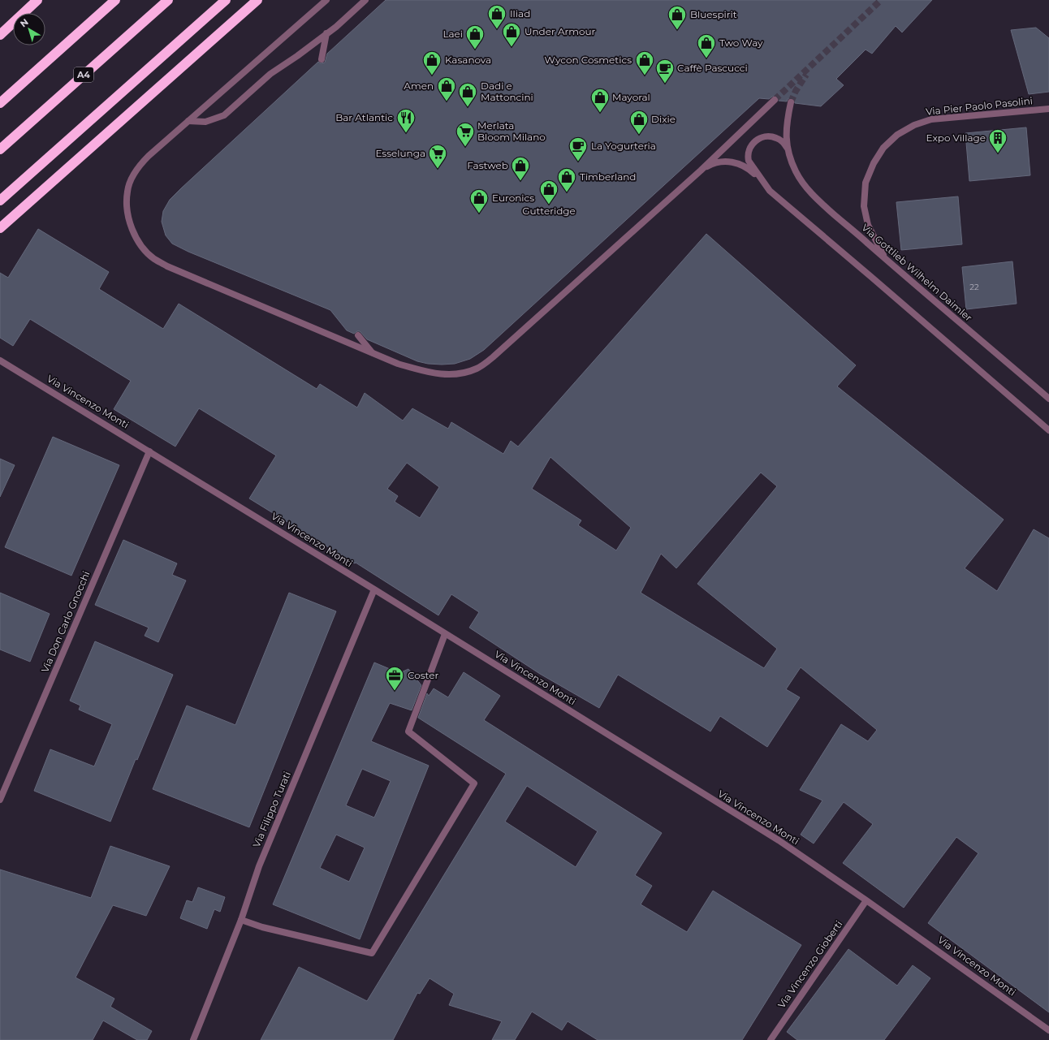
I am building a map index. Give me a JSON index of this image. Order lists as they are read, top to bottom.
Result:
{
  "streets": {
    "highway": ["A4"],
    "street": [
      "Via Pier Paolo Pasolini",
      "Via Gottlieb Wilhelm Daimler",
      "Via Vincenzo Monti",
      "Via Don Carlo Gnocchi",
      "Via Filippo Turati",
      "Via Vincenzo Gioberti"
    ]
  },
  "crossings": [
    ["Via Pier Paolo Pasolini", "Via Gottlieb Wilhelm Daimler"],
    ["Via Vincenzo Monti", "Via Don Carlo Gnocchi"],
    ["Via Vincenzo Monti", "Via Filippo Turati"],
    ["Via Vincenzo Monti", "Via Vincenzo Gioberti"]
  ],
  "places": {
    "shop": [
      "Iliad",
      "Bluespirit",
      "Under Armour",
      "Laei",
      "Two Way",
      "Kasanova",
      "Wycon Cosmetics",
      "Amen",
      "Dadi e Mattoncini",
      "Mayoral",
      "Dixie",
      "Fastweb",
      "Timberland",
      "Gutteridge",
      "Euronics"
    ],
    "cafe": ["Caffè Pascucci", "La Yogurteria"],
    "restaurant": ["Bar Atlantic"],
    "supermarket": ["Merlata Bloom Milano", "Esselunga"],
    "building": ["Expo Village"],
    "office": ["Coster"]
  },
  "house_numbers": ["22"],
  "north": "top left"
}
